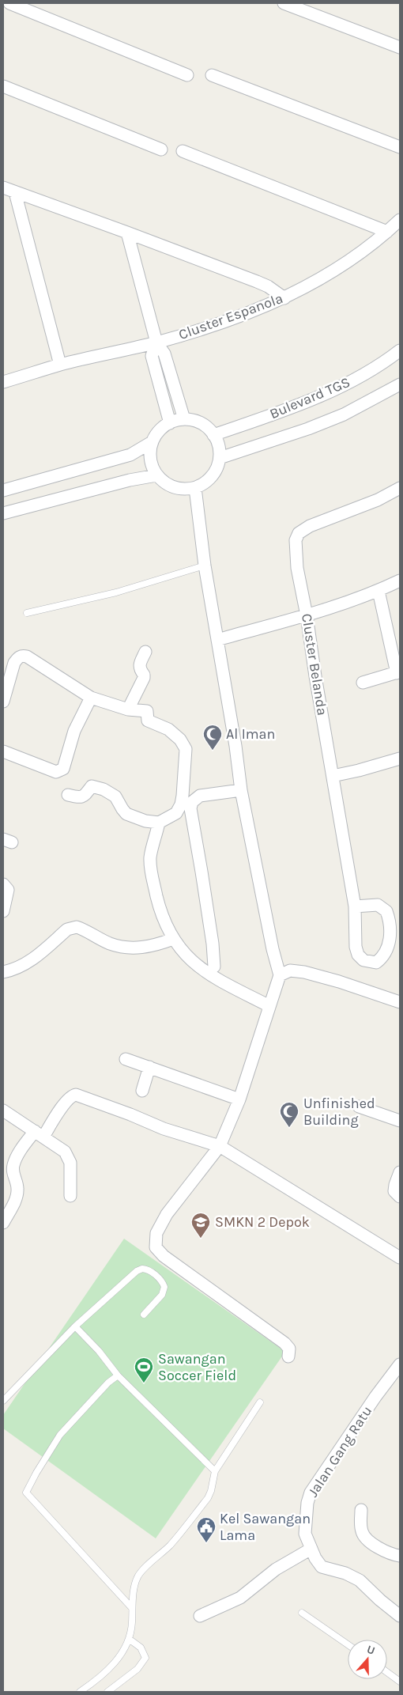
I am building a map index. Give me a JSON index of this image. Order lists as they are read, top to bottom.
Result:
{
  "streets": {
    "street": [
      "Cluster Espanola",
      "Bulevard TGS",
      "Cluster Belanda",
      "Jalan Gang Ratu"
    ]
  },
  "crossings": [
    ["Cluster Espanola", "Bulevard TGS"]
  ],
  "places": {
    "mosque": ["Al Iman", "Unfinished Building"],
    "school or university": ["SMKN 2 Depok"],
    "sports": ["Sawangan Soccer Field"],
    "public building": ["Kel Sawangan Lama"]
  },
  "north": "top"
}
